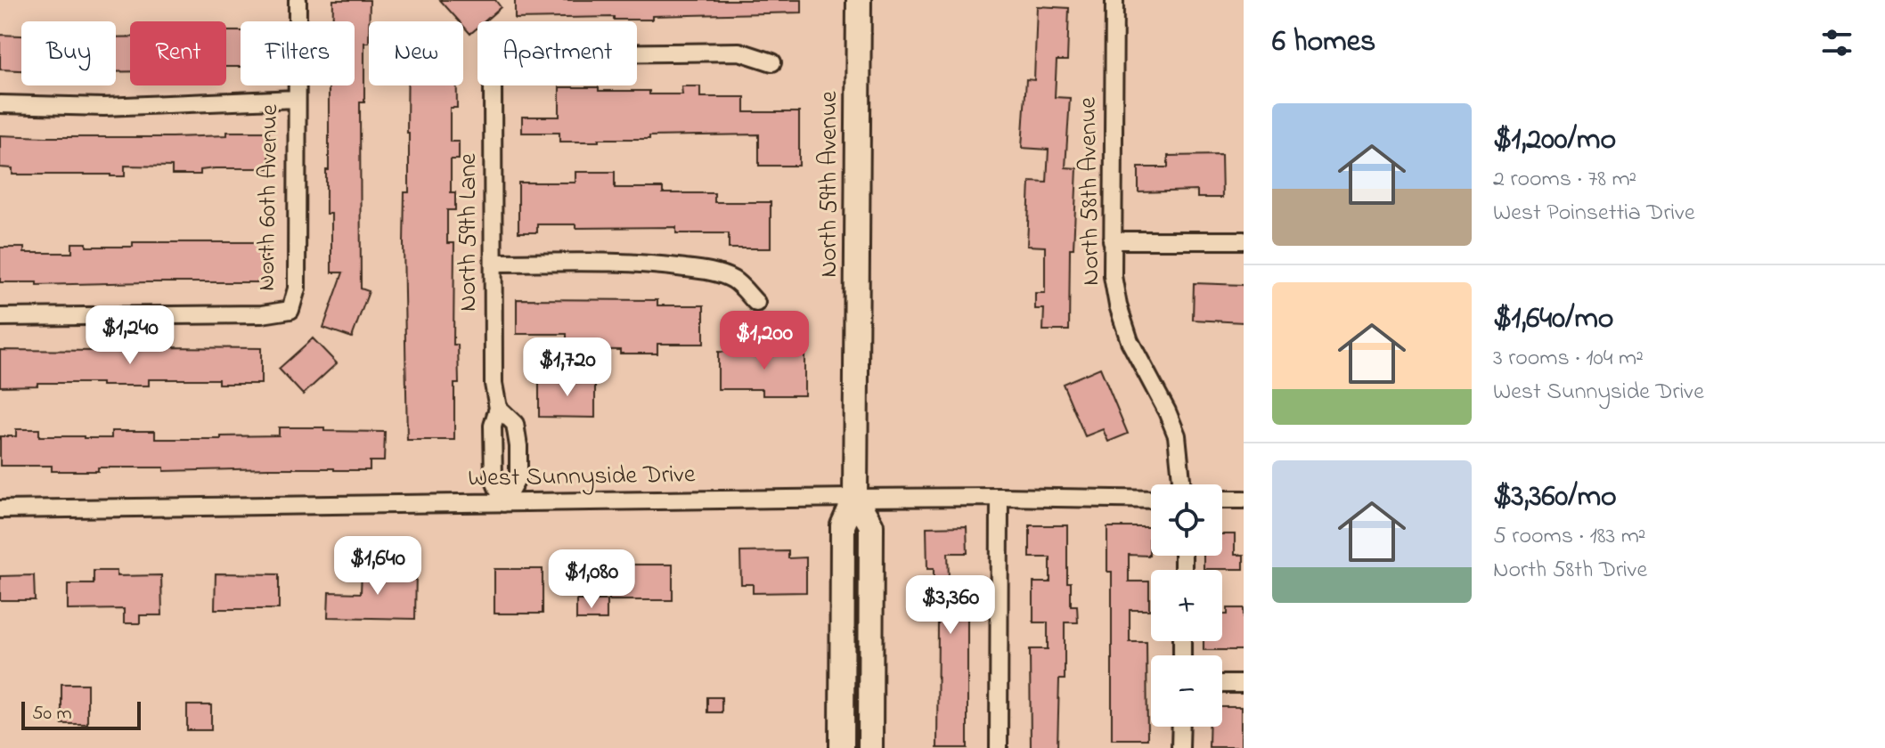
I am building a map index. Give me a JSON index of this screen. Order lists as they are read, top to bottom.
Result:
{
  "streets": {
    "main road": ["North 59th Avenue"],
    "street": [
      "North 58th Avenue",
      "North 60th Avenue",
      "North 59th Lane",
      "West Sunnyside Drive"
    ]
  },
  "crossings": [
    ["North 59th Avenue", "West Sunnyside Drive"],
    ["North 59th Lane", "West Sunnyside Drive"]
  ],
  "scale_bar": "50 m",
  "page": {
    "heading": "6 homes",
    "chip": [
      "Buy",
      "Rent",
      "Filters",
      "New",
      "Apartment"
    ],
    "list": [
      {
        "name": "$1,200/mo",
        "note": "2 rooms · 78 m² · West Poinsettia Drive"
      },
      {
        "name": "$1,640/mo",
        "note": "3 rooms · 104 m² · West Sunnyside Drive"
      },
      {
        "name": "$3,360/mo",
        "note": "5 rooms · 183 m² · North 58th Drive"
      }
    ],
    "price": [
      "$1,240",
      "$1,200",
      "$1,720",
      "$1,640",
      "$1,080",
      "$3,360"
    ],
    "map_buttons": ["+", "−"],
    "scale": "50 m"
  }
}
